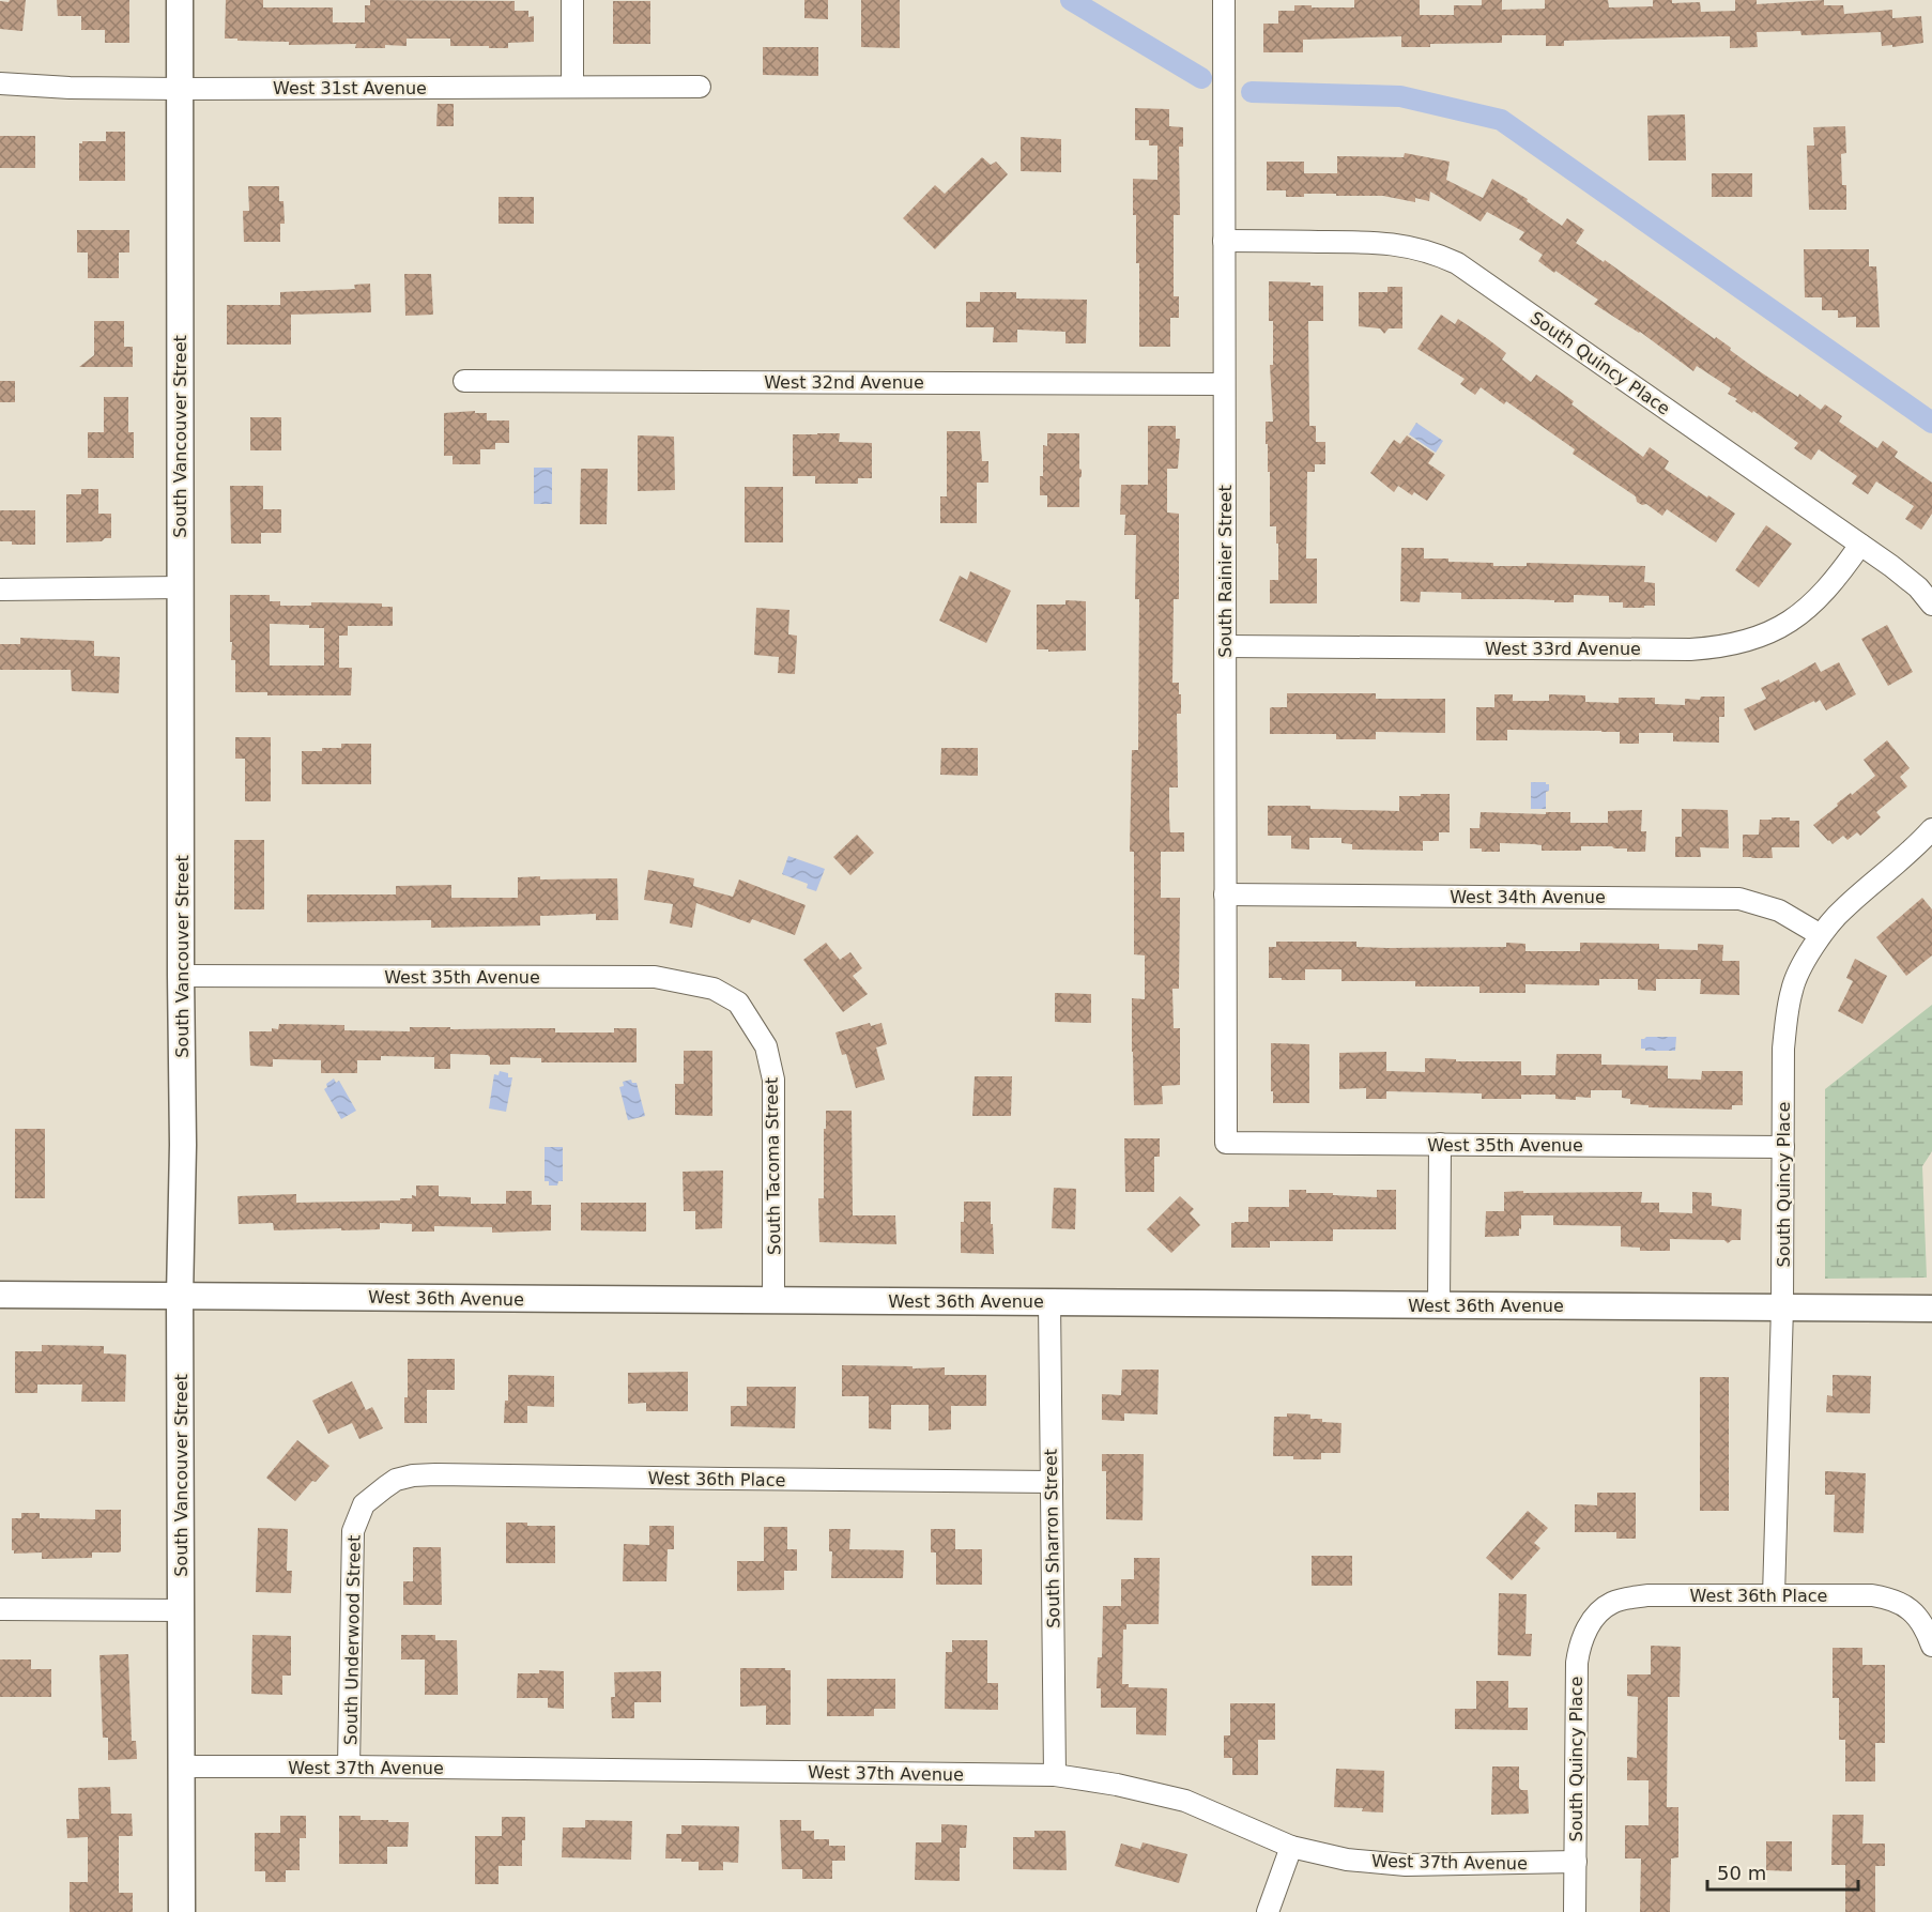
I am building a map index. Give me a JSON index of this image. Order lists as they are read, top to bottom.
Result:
{
  "streets": {
    "street": [
      "West 31st Avenue",
      "South Quincy Place",
      "West 32nd Avenue",
      "South Vancouver Street",
      "South Rainier Street",
      "West 33rd Avenue",
      "West 34th Avenue",
      "West 35th Avenue",
      "South Tacoma Street",
      "West 36th Avenue",
      "West 36th Place",
      "South Sharron Street",
      "South Underwood Street",
      "West 37th Avenue"
    ]
  },
  "crossings": [
    ["West 31st Avenue", "South Vancouver Street"],
    ["South Quincy Place", "South Rainier Street"],
    ["South Quincy Place", "West 33rd Avenue"],
    ["South Quincy Place", "West 34th Avenue"],
    ["South Quincy Place", "West 35th Avenue"],
    ["South Quincy Place", "West 36th Avenue"],
    ["South Quincy Place", "West 36th Place"],
    ["South Quincy Place", "West 37th Avenue"],
    ["West 32nd Avenue", "South Rainier Street"],
    ["South Vancouver Street", "West 35th Avenue"],
    ["South Vancouver Street", "West 36th Avenue"],
    ["South Vancouver Street", "West 37th Avenue"],
    ["South Rainier Street", "West 33rd Avenue"],
    ["South Rainier Street", "West 34th Avenue"],
    ["South Rainier Street", "West 35th Avenue"],
    ["West 35th Avenue", "South Tacoma Street"],
    ["South Tacoma Street", "West 36th Avenue"],
    ["West 36th Avenue", "South Sharron Street"],
    ["West 36th Place", "South Sharron Street"],
    ["West 36th Place", "South Underwood Street"],
    ["South Sharron Street", "West 37th Avenue"],
    ["South Underwood Street", "West 37th Avenue"]
  ],
  "scale_bar": "50 m"
}
